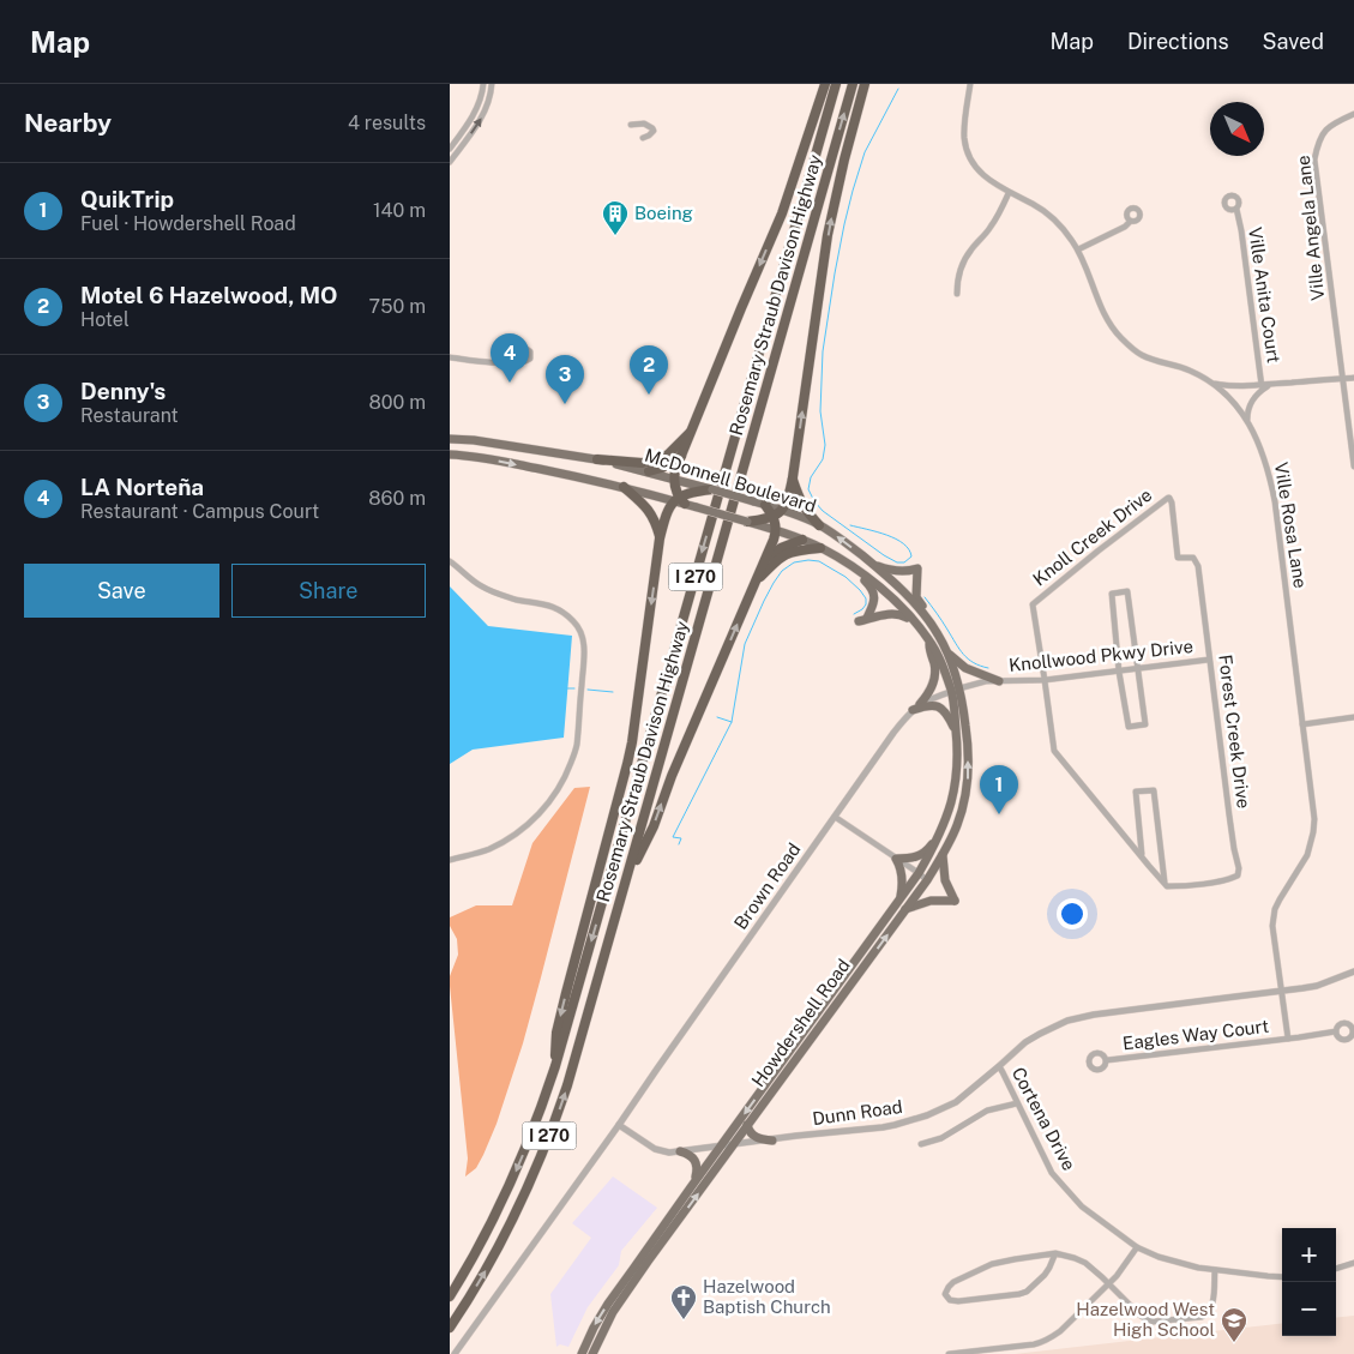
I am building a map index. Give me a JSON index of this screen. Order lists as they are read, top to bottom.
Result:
{
  "streets": {
    "highway": ["Rosemary Straub Davison Highway", "I 270"],
    "main road": ["McDonnell Boulevard", "Howdershell Road"],
    "street": [
      "Ville Angela Lane",
      "Ville Anita Court",
      "Ville Rosa Lane",
      "Knoll Creek Drive",
      "Knollwood Pkwy Drive",
      "Forest Creek Drive",
      "Brown Road",
      "Eagles Way Court",
      "Dunn Road",
      "Cortena Drive"
    ]
  },
  "crossings": [
    ["McDonnell Boulevard", "Knollwood Pkwy Drive"],
    ["McDonnell Boulevard", "Brown Road"],
    ["McDonnell Boulevard", "Howdershell Road"],
    ["Ville Rosa Lane", "Eagles Way Court"],
    ["Ville Rosa Lane", "Dunn Road"],
    ["Knoll Creek Drive", "Knollwood Pkwy Drive"],
    ["Knoll Creek Drive", "Forest Creek Drive"],
    ["Knollwood Pkwy Drive", "Forest Creek Drive"],
    ["Knollwood Pkwy Drive", "Brown Road"],
    ["Knollwood Pkwy Drive", "Howdershell Road"],
    ["Brown Road", "Howdershell Road"],
    ["Brown Road", "Dunn Road"],
    ["Howdershell Road", "Dunn Road"],
    ["Eagles Way Court", "Dunn Road"],
    ["Dunn Road", "Cortena Drive"]
  ],
  "places": {
    "building": ["Boeing"],
    "church": ["Hazelwood Baptish Church"],
    "school or university": ["Hazelwood West High School"]
  },
  "north": "bottom right",
  "page": {
    "header": "Map",
    "nav": ["Map", "Directions", "Saved"],
    "heading": ["Nearby", "4 results"],
    "list": [
      {
        "mark": "1",
        "name": "QuikTrip",
        "note": "Fuel · Howdershell Road",
        "value": "140 m"
      },
      {
        "mark": "2",
        "name": "Motel 6 Hazelwood, MO",
        "note": "Hotel",
        "value": "750 m"
      },
      {
        "mark": "3",
        "name": "Denny's",
        "note": "Restaurant",
        "value": "800 m"
      },
      {
        "mark": "4",
        "name": "LA Norteña",
        "note": "Restaurant · Campus Court",
        "value": "860 m"
      }
    ],
    "pins": [
      "4",
      "2",
      "3",
      "1"
    ],
    "buttons": ["Save", "Share"],
    "map_buttons": ["+", "−"]
  }
}
